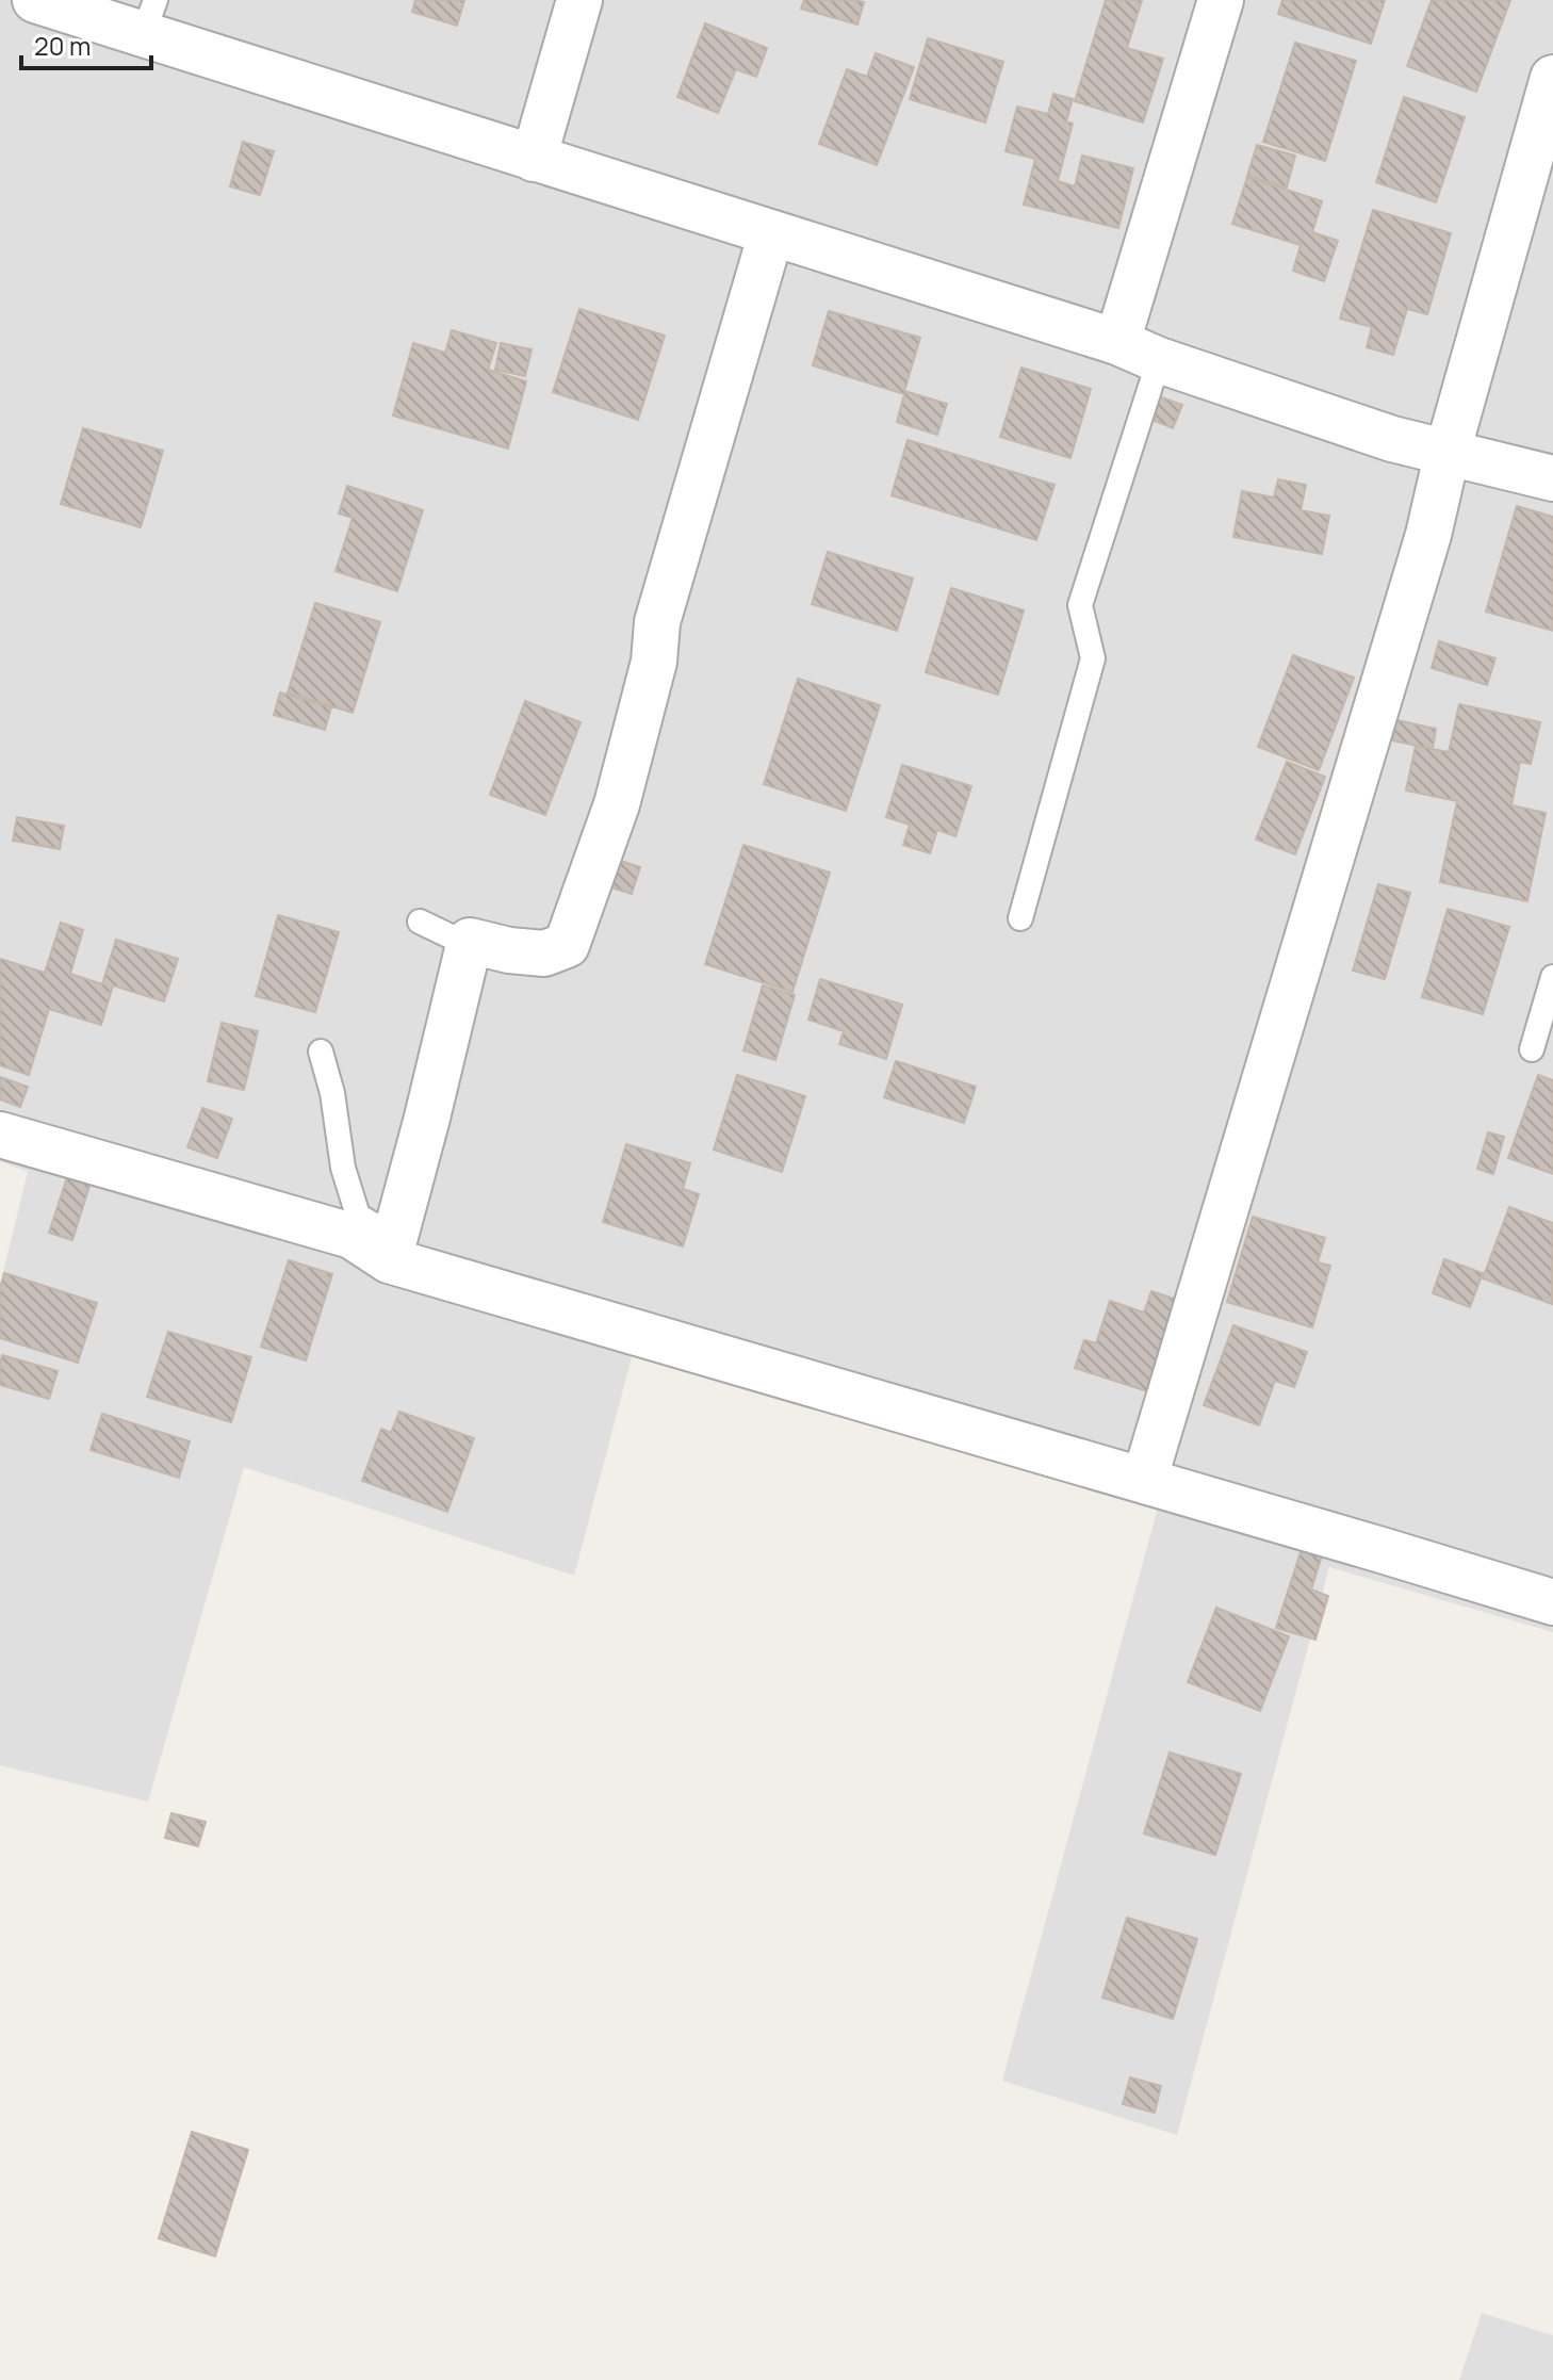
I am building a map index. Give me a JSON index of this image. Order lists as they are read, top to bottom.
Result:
{
  "scale_bar": "20 m"
}
